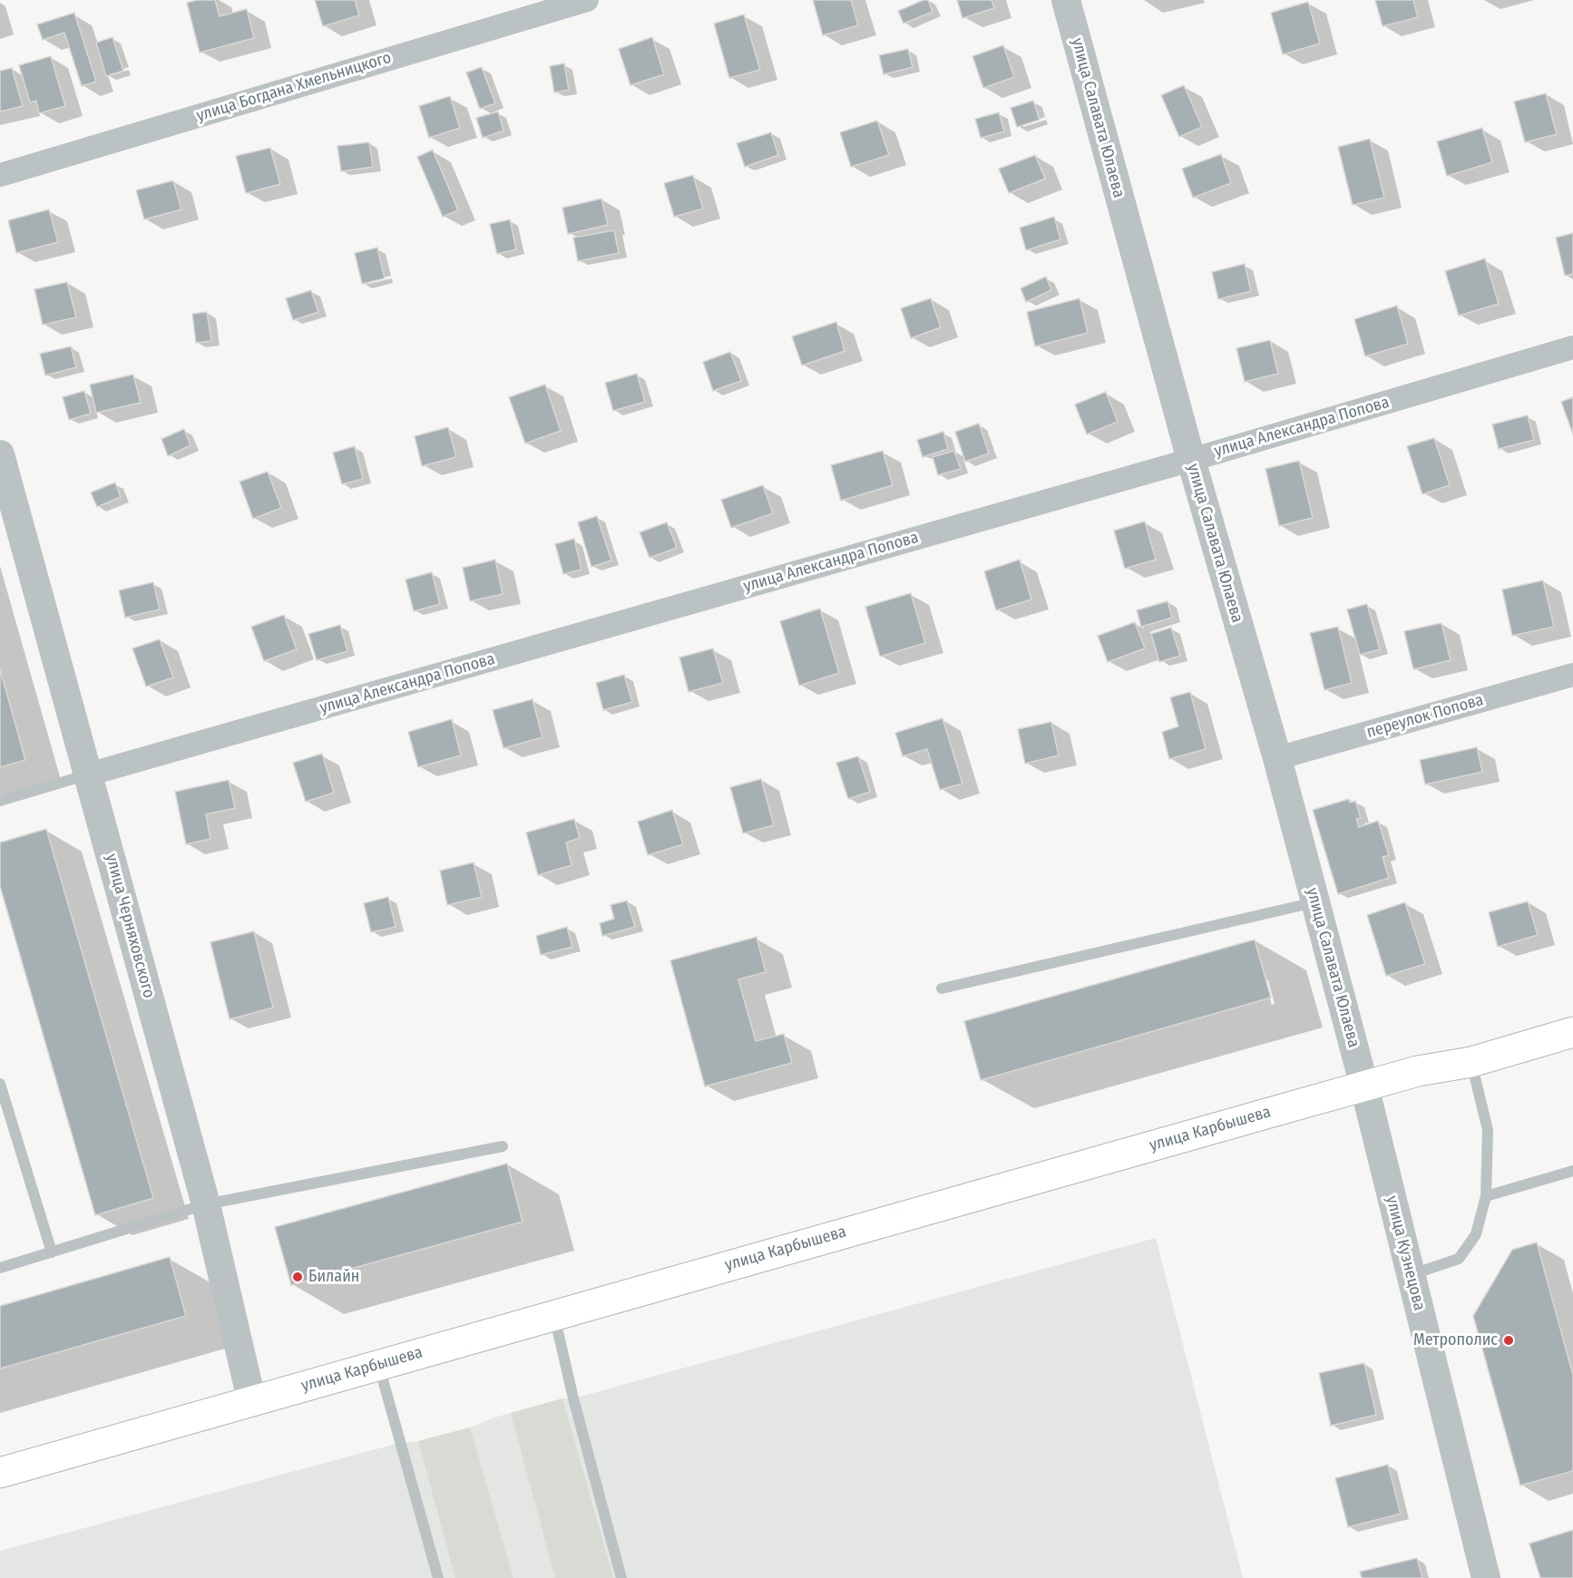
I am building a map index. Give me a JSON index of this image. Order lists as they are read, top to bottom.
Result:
{
  "streets": {
    "main road": ["улица Карбышева"],
    "street": [
      "улица Богдана Хмельницкого",
      "улица Салавата Юлаева",
      "улица Александра Попова",
      "переулок Попова",
      "улица Черняховского",
      "улица Кузнецова"
    ]
  },
  "crossings": [
    ["улица Салавата Юлаева", "улица Александра Попова"],
    ["улица Салавата Юлаева", "переулок Попова"],
    ["улица Салавата Юлаева", "улица Карбышева"],
    ["улица Салавата Юлаева", "улица Кузнецова"],
    ["улица Александра Попова", "улица Черняховского"],
    ["улица Черняховского", "улица Карбышева"],
    ["улица Карбышева", "улица Кузнецова"]
  ],
  "places": ["Билайн", "Метрополис"]
}
